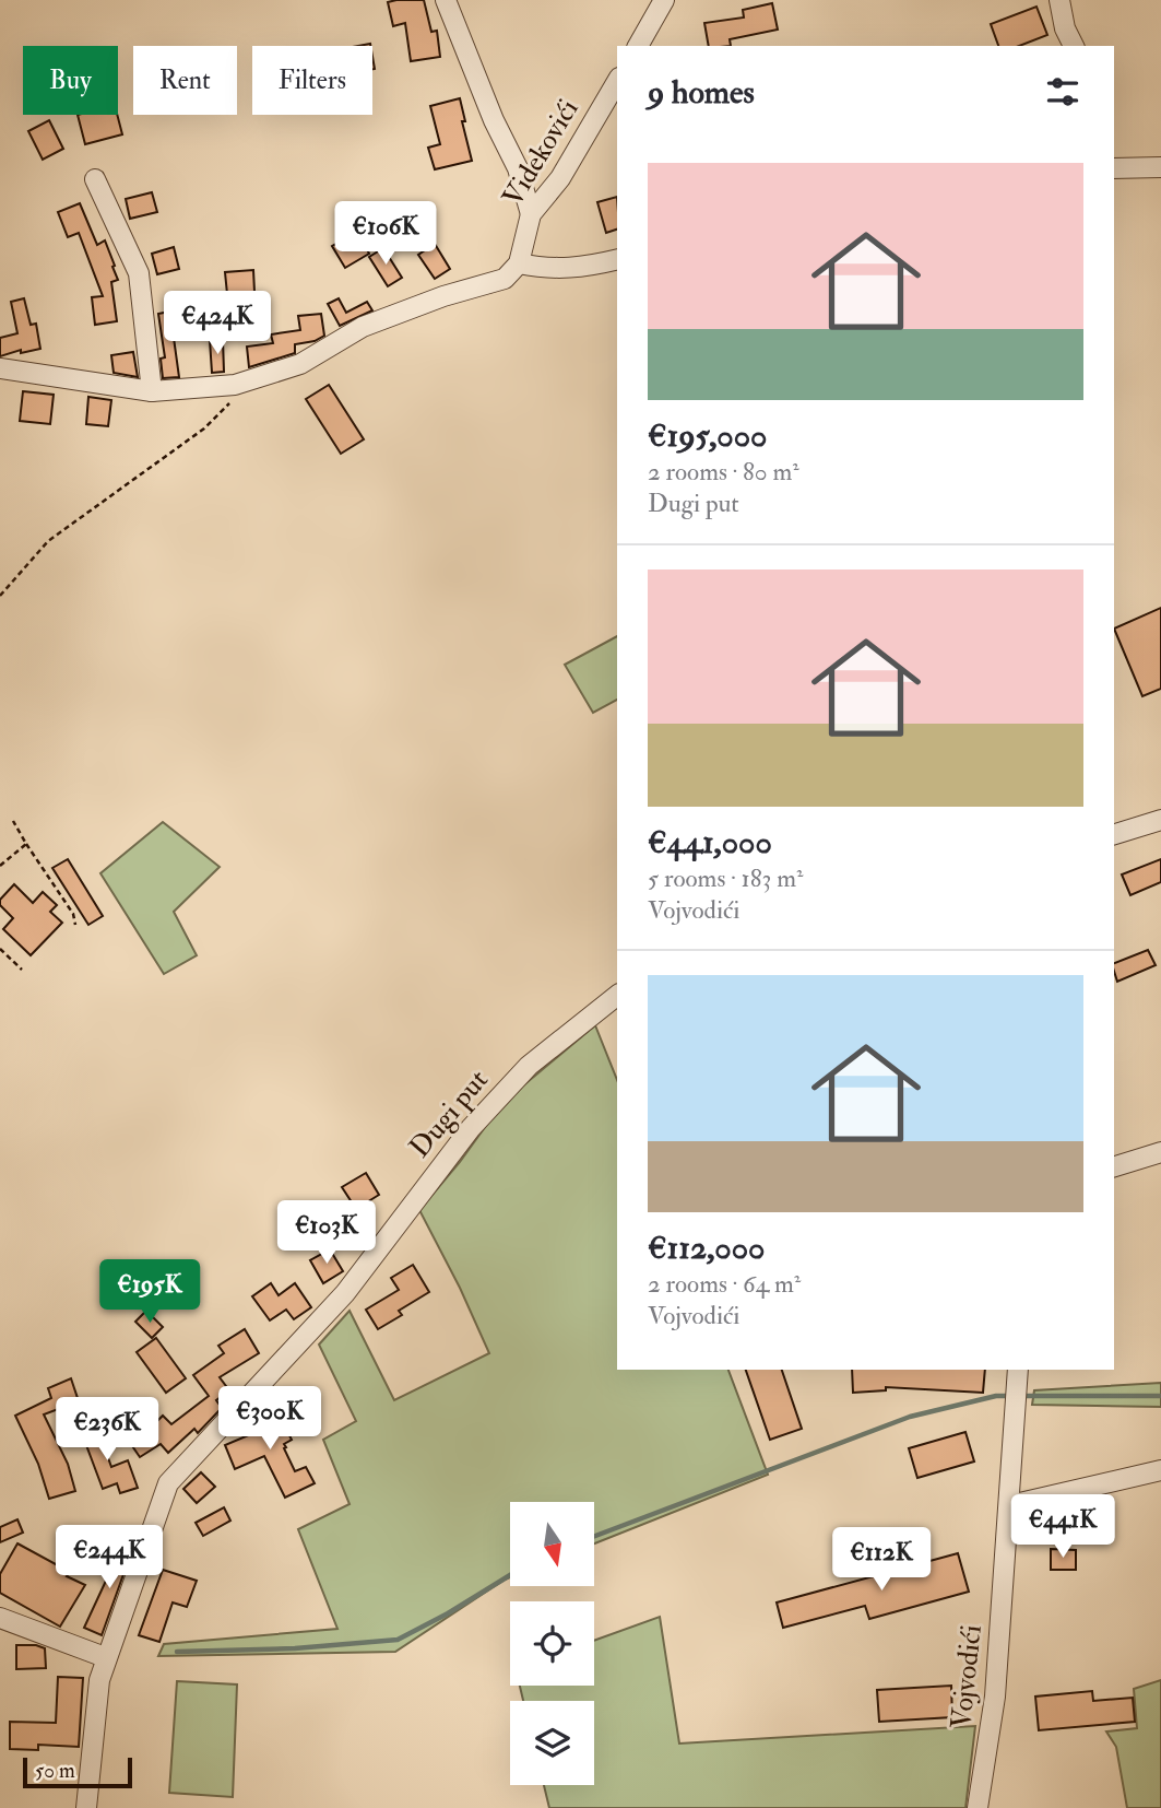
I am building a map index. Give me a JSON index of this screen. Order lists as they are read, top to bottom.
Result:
{
  "streets": {
    "street": ["Videkovići", "Dugi put", "Vojvodići"]
  },
  "scale_bar": "50 m",
  "north": "bottom",
  "page": {
    "chip": ["Buy", "Rent", "Filters"],
    "heading": "9 homes",
    "list": [
      {
        "name": "€195,000",
        "note": "2 rooms · 80 m² · Dugi put"
      },
      {
        "name": "€441,000",
        "note": "5 rooms · 183 m² · Vojvodići"
      },
      {
        "name": "€112,000",
        "note": "2 rooms · 64 m² · Vojvodići"
      }
    ],
    "price": [
      "€106K",
      "€424K",
      "€103K",
      "€195K",
      "€300K",
      "€236K",
      "€441K",
      "€244K",
      "€112K"
    ],
    "scale": "50 m"
  }
}
